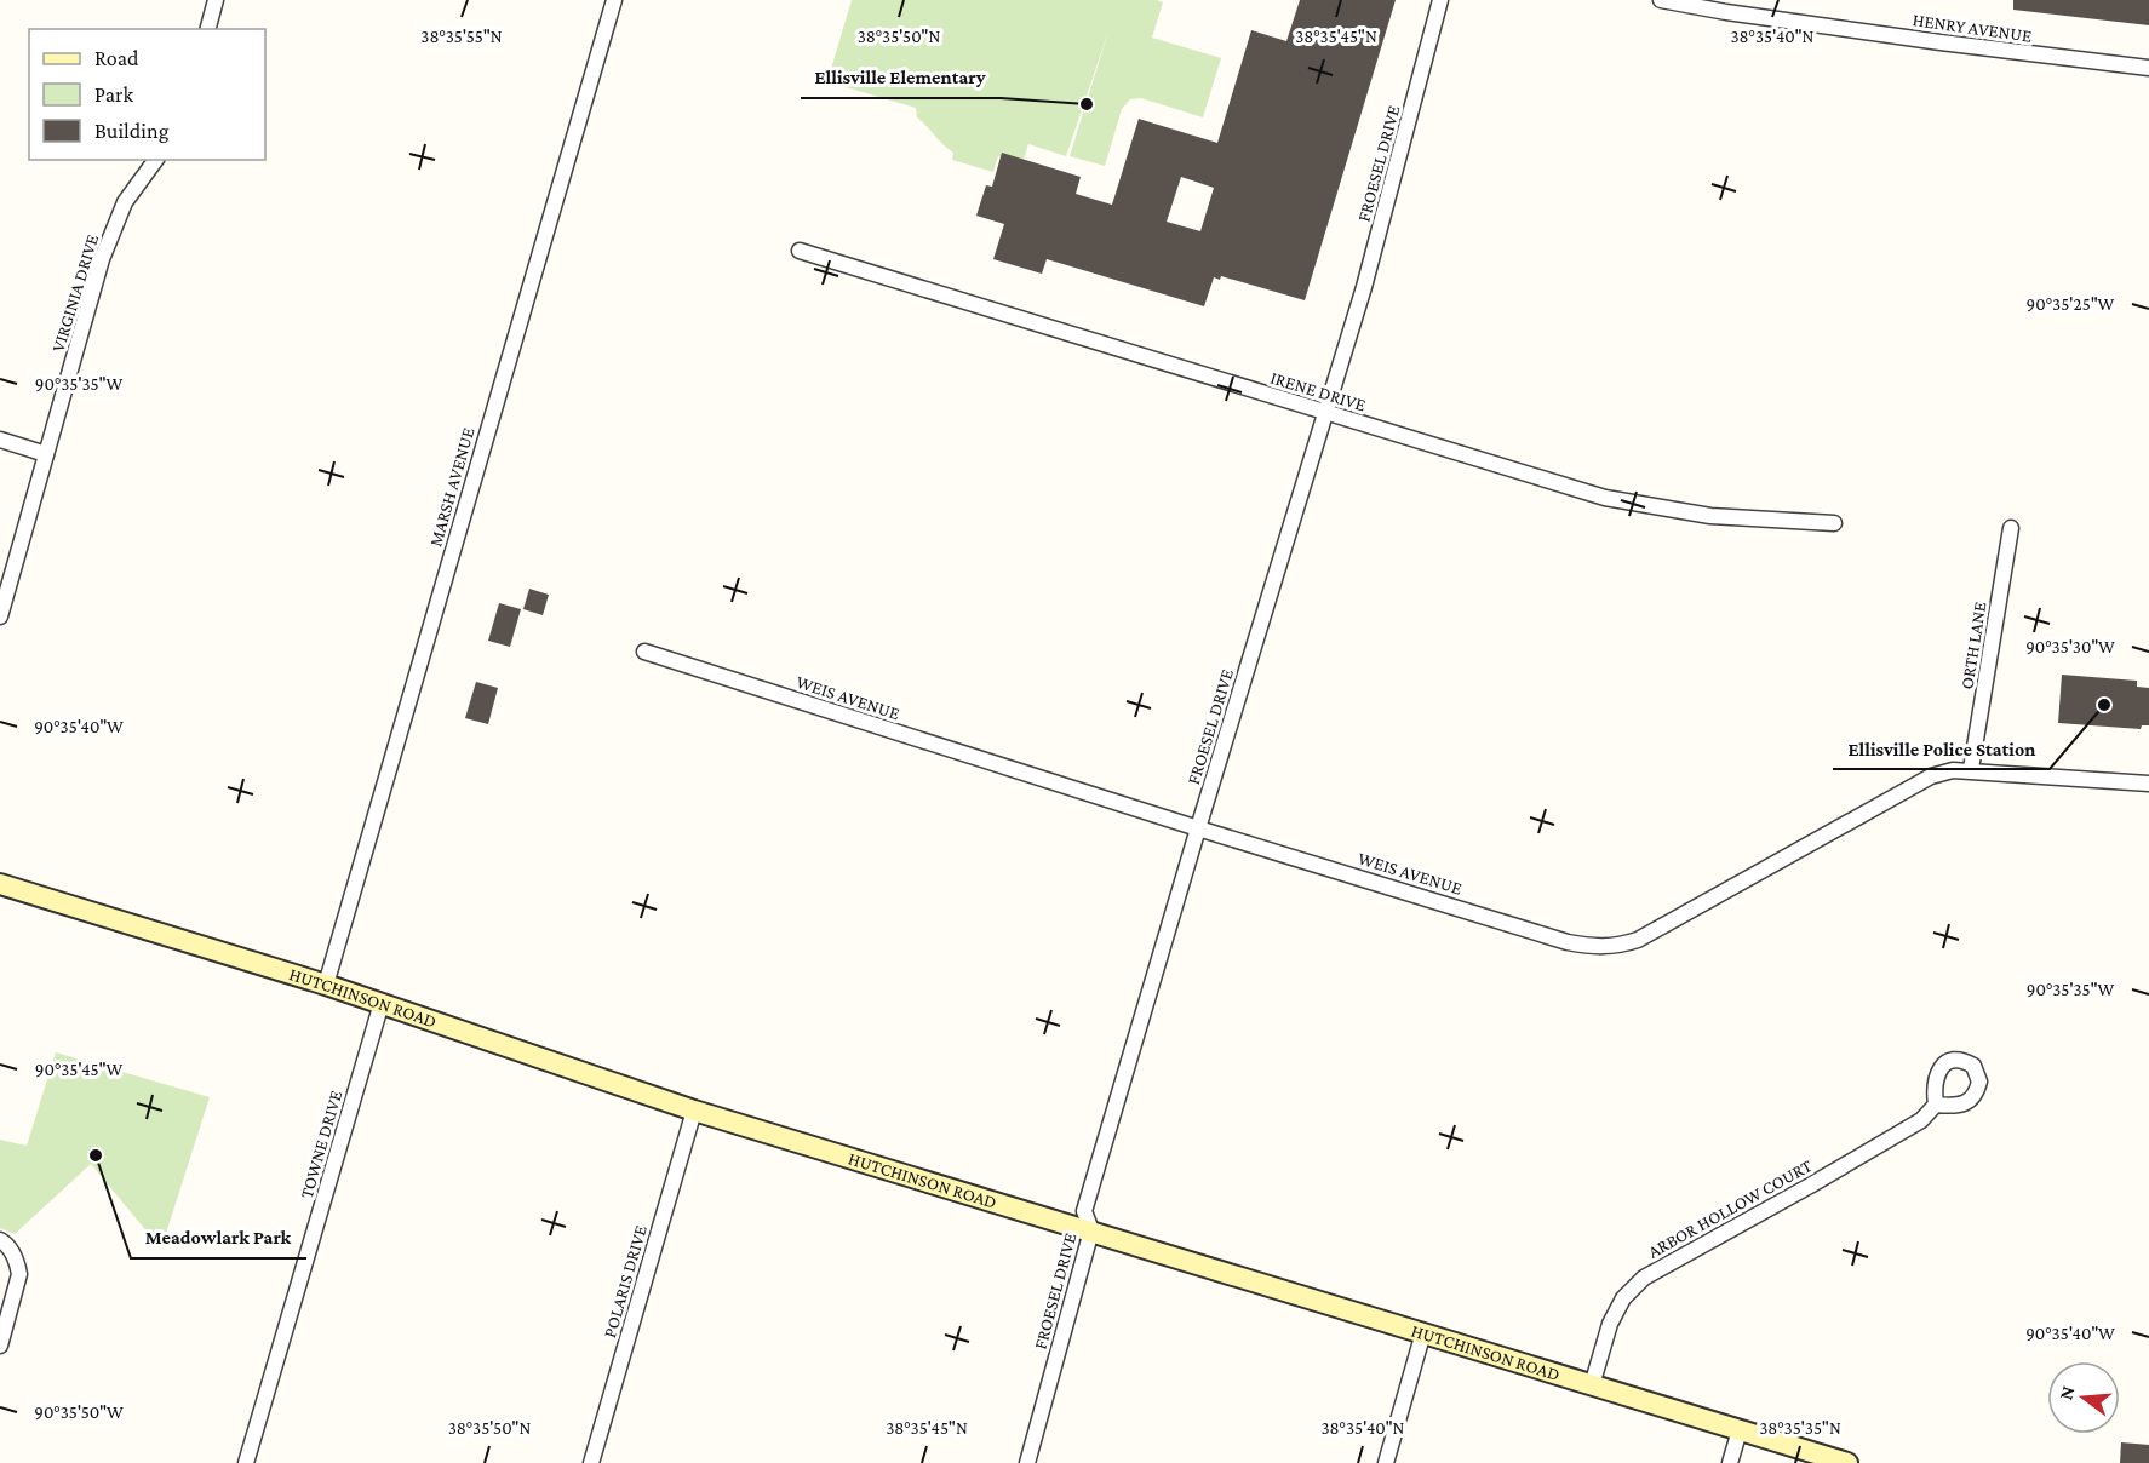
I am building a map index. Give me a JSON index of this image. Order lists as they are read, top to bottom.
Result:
{
  "streets": {
    "street": [
      "HENRY AVENUE",
      "FROESEL DRIVE",
      "VIRGINIA DRIVE",
      "IRENE DRIVE",
      "MARSH AVENUE",
      "ORTH LANE",
      "WEIS AVENUE",
      "HUTCHINSON ROAD",
      "TOWNE DRIVE",
      "ARBOR HOLLOW COURT",
      "POLARIS DRIVE"
    ]
  },
  "crossings": [
    ["FROESEL DRIVE", "IRENE DRIVE"],
    ["FROESEL DRIVE", "WEIS AVENUE"],
    ["FROESEL DRIVE", "HUTCHINSON ROAD"],
    ["MARSH AVENUE", "HUTCHINSON ROAD"],
    ["ORTH LANE", "WEIS AVENUE"],
    ["HUTCHINSON ROAD", "TOWNE DRIVE"],
    ["HUTCHINSON ROAD", "ARBOR HOLLOW COURT"],
    ["HUTCHINSON ROAD", "POLARIS DRIVE"]
  ],
  "places": ["Ellisville Elementary", "Ellisville Police Station", "Meadowlark Park"],
  "legend": ["Road", "Park", "Building"],
  "north": "left",
  "coordinates": [
    "38°35'55\"N",
    "38°35'50\"N",
    "38°35'45\"N",
    "38°35'40\"N",
    "90°35'25\"W",
    "90°35'35\"W",
    "90°35'30\"W",
    "90°35'40\"W",
    "90°35'45\"W",
    "90°35'50\"W",
    "38°35'35\"N"
  ]
}
